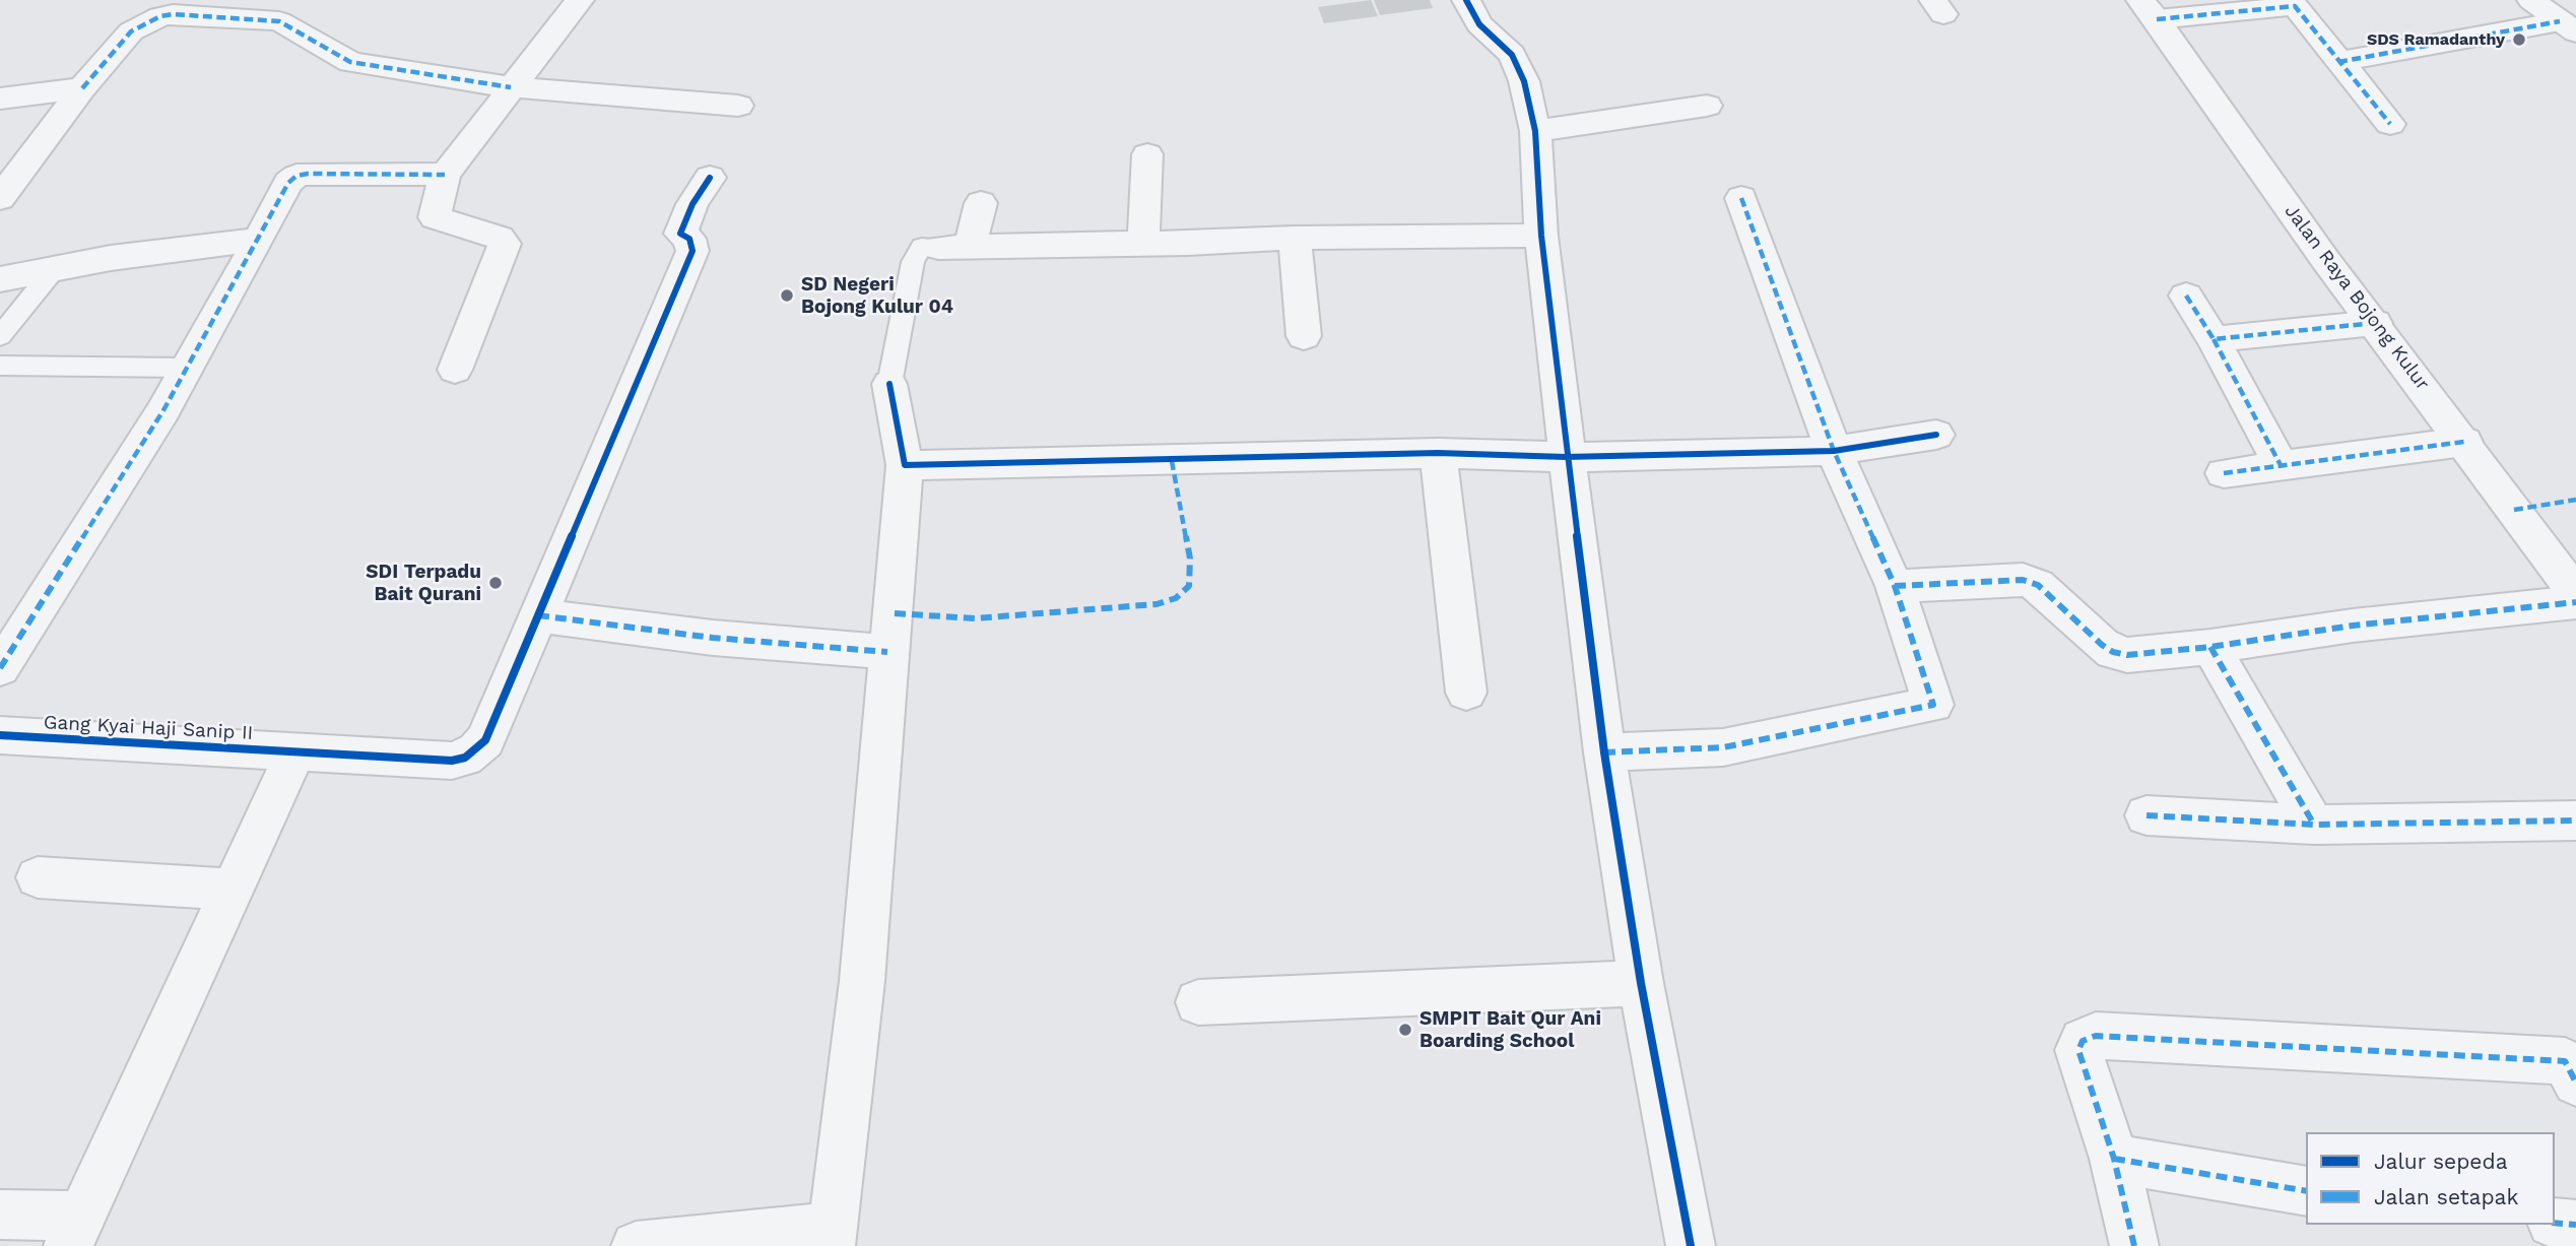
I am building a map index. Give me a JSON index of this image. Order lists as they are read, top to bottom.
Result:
{
  "streets": {
    "street": ["Jalan Raya Bojong Kulur", "Gang Kyai Haji Sanip II"]
  },
  "places": [
    "SDS Ramadanthy",
    "SD Negeri Bojong Kulur 04",
    "SDI Terpadu Bait Qurani",
    "SMPIT Bait Qur Ani Boarding School"
  ],
  "legend": ["Jalur sepeda", "Jalan setapak"]
}
